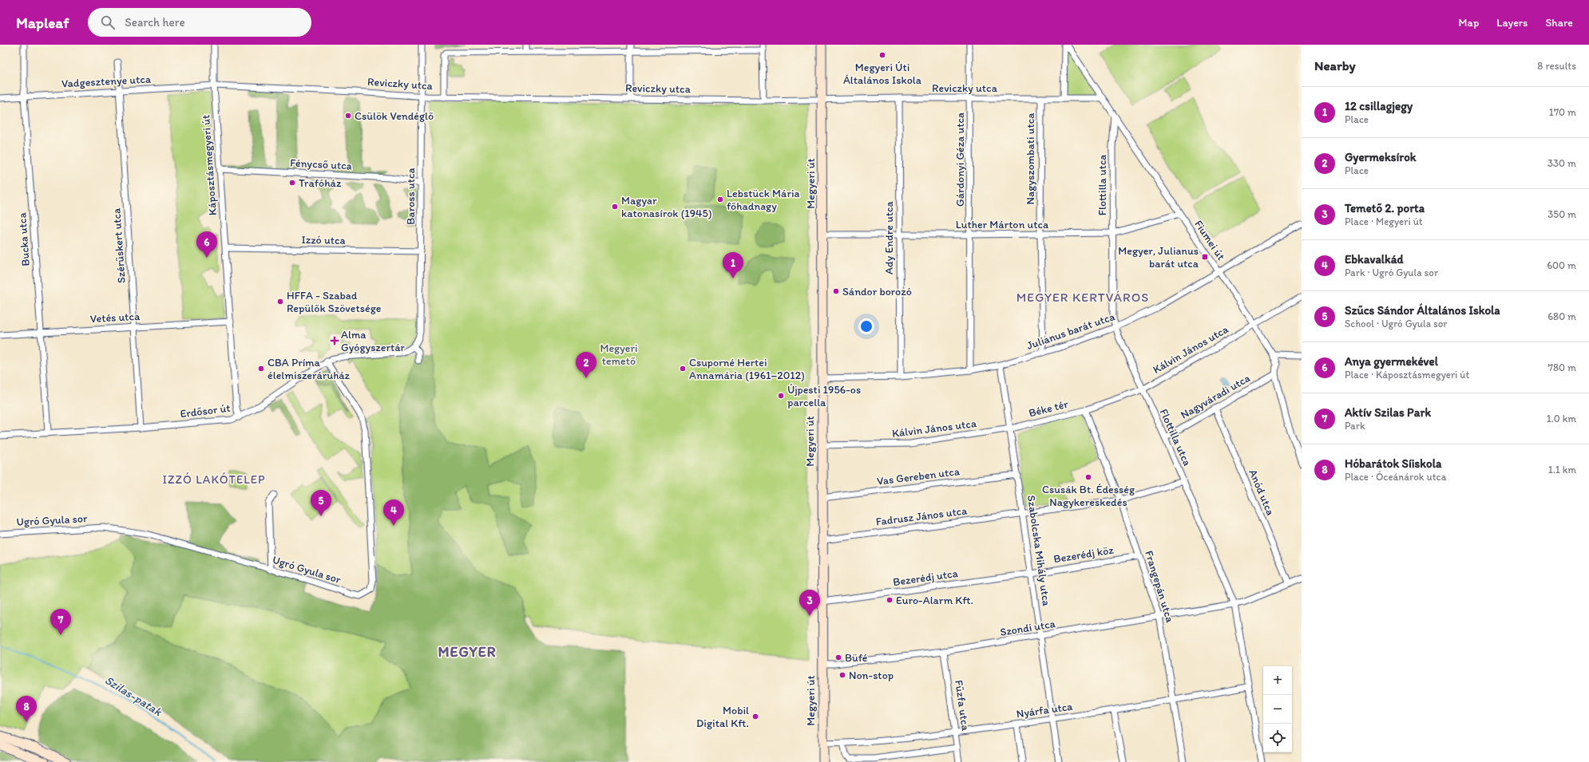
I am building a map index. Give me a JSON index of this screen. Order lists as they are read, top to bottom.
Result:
{
  "streets": {
    "main road": ["Megyeri út"],
    "street": [
      "Vadgesztenye utca",
      "Reviczky utca",
      "Nagyszombati utca",
      "Gárdonyi Géza utca",
      "Fénycső utca",
      "Káposztásmegyeri út",
      "Flottilla utca",
      "Baross utca",
      "Luther Márton utca",
      "Ady Endre utca",
      "Bucka utca",
      "Izzó utca",
      "Fiumei út",
      "Szérűskert utca",
      "Vetés utca",
      "Julianus barát utca",
      "Kálvin János utca",
      "Nagyváradi utca",
      "Béke tér",
      "Erdősor út",
      "Vas Gereben utca",
      "Anód utca",
      "Fadrusz János utca",
      "Ugró Gyula sor",
      "Szabolcska Mihály utca",
      "Bezerédj köz",
      "Bezerédj utca",
      "Frangepán utca",
      "Szondi utca",
      "Fűzfa utca",
      "Nyárfa utca"
    ]
  },
  "crossings": [
    ["Vadgesztenye utca", "Reviczky utca"],
    ["Vadgesztenye utca", "Káposztásmegyeri út"],
    ["Vadgesztenye utca", "Bucka utca"],
    ["Vadgesztenye utca", "Szérűskert utca"],
    ["Reviczky utca", "Nagyszombati utca"],
    ["Reviczky utca", "Gárdonyi Géza utca"],
    ["Reviczky utca", "Káposztásmegyeri út"],
    ["Reviczky utca", "Megyeri út"],
    ["Reviczky utca", "Baross utca"],
    ["Reviczky utca", "Ady Endre utca"],
    ["Reviczky utca", "Fiumei út"],
    ["Nagyszombati utca", "Luther Márton utca"],
    ["Nagyszombati utca", "Julianus barát utca"],
    ["Gárdonyi Géza utca", "Luther Márton utca"],
    ["Gárdonyi Géza utca", "Julianus barát utca"],
    ["Fénycső utca", "Káposztásmegyeri út"],
    ["Fénycső utca", "Baross utca"],
    ["Káposztásmegyeri út", "Izzó utca"],
    ["Káposztásmegyeri út", "Vetés utca"],
    ["Káposztásmegyeri út", "Erdősor út"],
    ["Megyeri út", "Luther Márton utca"],
    ["Megyeri út", "Julianus barát utca"],
    ["Megyeri út", "Kálvin János utca"],
    ["Megyeri út", "Vas Gereben utca"],
    ["Megyeri út", "Fadrusz János utca"],
    ["Megyeri út", "Bezerédj utca"],
    ["Megyeri út", "Szondi utca"],
    ["Megyeri út", "Nyárfa utca"],
    ["Flottilla utca", "Luther Márton utca"],
    ["Flottilla utca", "Fiumei út"],
    ["Flottilla utca", "Julianus barát utca"],
    ["Flottilla utca", "Kálvin János utca"],
    ["Flottilla utca", "Nagyváradi utca"],
    ["Flottilla utca", "Szondi utca"],
    ["Flottilla utca", "Nyárfa utca"],
    ["Baross utca", "Izzó utca"],
    ["Baross utca", "Erdősor út"],
    ["Luther Márton utca", "Ady Endre utca"],
    ["Luther Márton utca", "Fiumei út"],
    ["Ady Endre utca", "Julianus barát utca"],
    ["Bucka utca", "Vetés utca"],
    ["Bucka utca", "Erdősor út"],
    ["Fiumei út", "Julianus barát utca"],
    ["Fiumei út", "Kálvin János utca"],
    ["Fiumei út", "Nagyváradi utca"],
    ["Szérűskert utca", "Vetés utca"],
    ["Szérűskert utca", "Erdősor út"],
    ["Kálvin János utca", "Béke tér"],
    ["Nagyváradi utca", "Anód utca"],
    ["Béke tér", "Frangepán utca"],
    ["Erdősor út", "Ugró Gyula sor"],
    ["Vas Gereben utca", "Szabolcska Mihály utca"],
    ["Anód utca", "Szondi utca"],
    ["Fadrusz János utca", "Szabolcska Mihály utca"],
    ["Szabolcska Mihály utca", "Bezerédj köz"],
    ["Szabolcska Mihály utca", "Bezerédj utca"],
    ["Szabolcska Mihály utca", "Szondi utca"],
    ["Szabolcska Mihály utca", "Nyárfa utca"],
    ["Bezerédj köz", "Bezerédj utca"],
    ["Bezerédj köz", "Frangepán utca"],
    ["Frangepán utca", "Szondi utca"],
    ["Frangepán utca", "Nyárfa utca"],
    ["Szondi utca", "Fűzfa utca"],
    ["Fűzfa utca", "Nyárfa utca"]
  ],
  "districts": ["MEGYER KERTVÁROS", "IZZÓ LAKÓTELEP", "MEGYER"],
  "water": ["Szilas-patak"],
  "parks": ["Megyeri temető"],
  "places": {
    "other": [
      "Megyeri Úti Általános Iskola",
      "Csülök Vendéglő",
      "Trafóház",
      "Lebstück Mária főhadnagy",
      "Magyar katonasírok (1945)",
      "Sándor borozó",
      "HFFA - Szabad Repülők Szövetsége",
      "CBA Príma élelmiszeráruház",
      "Csuporné Hertei Annamária (1961–2012)",
      "Újpesti 1956-os parcella",
      "Csusák Bt. Édesség Nagykereskedés",
      "Euro-Alarm Kft.",
      "Büfé",
      "Non-stop",
      "Mobil Digital Kft."
    ],
    "transit": ["Megyer, Julianus barát utca"],
    "health": ["Alma Gyógyszertár"]
  },
  "page": {
    "header": "Mapleaf",
    "search": "Search here",
    "nav": ["Map", "Layers", "Share"],
    "heading": ["Nearby", "8 results"],
    "list": [
      {
        "mark": "1",
        "name": "12 csillagjegy",
        "note": "Place",
        "value": "170 m"
      },
      {
        "mark": "2",
        "name": "Gyermeksírok",
        "note": "Place",
        "value": "330 m"
      },
      {
        "mark": "3",
        "name": "Temető 2. porta",
        "note": "Place · Megyeri út",
        "value": "350 m"
      },
      {
        "mark": "4",
        "name": "Ebkavalkád",
        "note": "Park · Ugró Gyula sor",
        "value": "600 m"
      },
      {
        "mark": "5",
        "name": "Szűcs Sándor Általános Iskola",
        "note": "School · Ugró Gyula sor",
        "value": "680 m"
      },
      {
        "mark": "6",
        "name": "Anya gyermekével",
        "note": "Place · Káposztásmegyeri út",
        "value": "780 m"
      },
      {
        "mark": "7",
        "name": "Aktív Szilas Park",
        "note": "Park",
        "value": "1.0 km"
      },
      {
        "mark": "8",
        "name": "Hóbarátok Síiskola",
        "note": "Place · Óceánárok utca",
        "value": "1.1 km"
      }
    ],
    "pins": [
      "6",
      "1",
      "2",
      "5",
      "4",
      "3",
      "7",
      "8"
    ],
    "map_buttons": ["+", "−"]
  }
}
